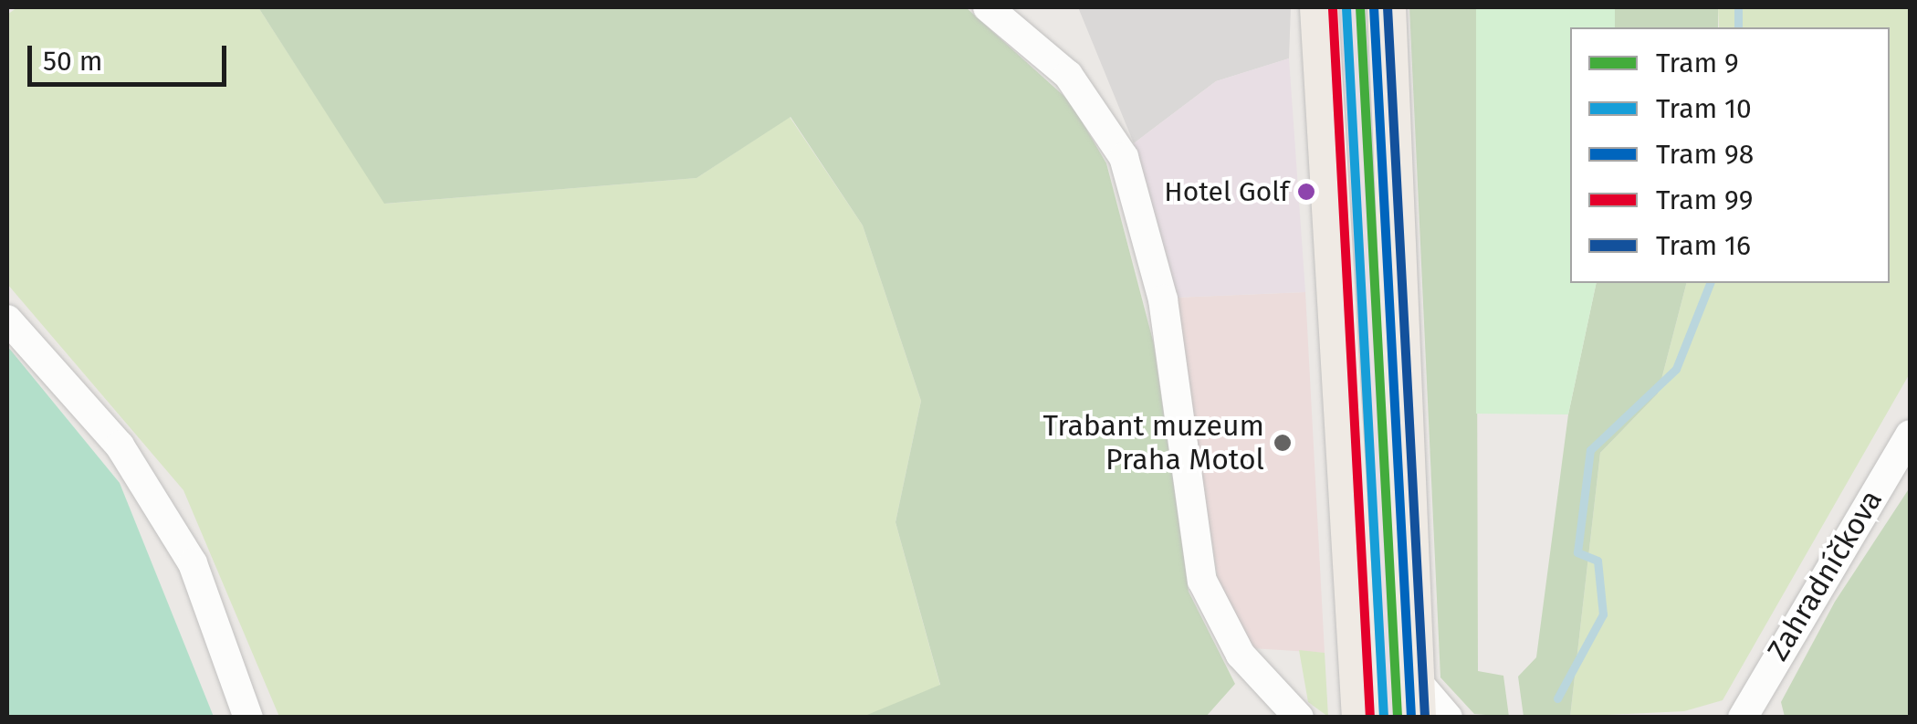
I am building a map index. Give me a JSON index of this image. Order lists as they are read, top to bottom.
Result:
{
  "streets": {
    "street": ["Zahradníčkova"]
  },
  "places": ["Hotel Golf", "Trabant muzeum Praha Motol"],
  "lines": [
    "tram line 9",
    "tram line 98",
    "tram line 16",
    "tram line 10",
    "tram line 99"
  ],
  "legend": [
    "Tram 9",
    "Tram 10",
    "Tram 98",
    "Tram 99",
    "Tram 16"
  ],
  "scale_bar": "50 m"
}
